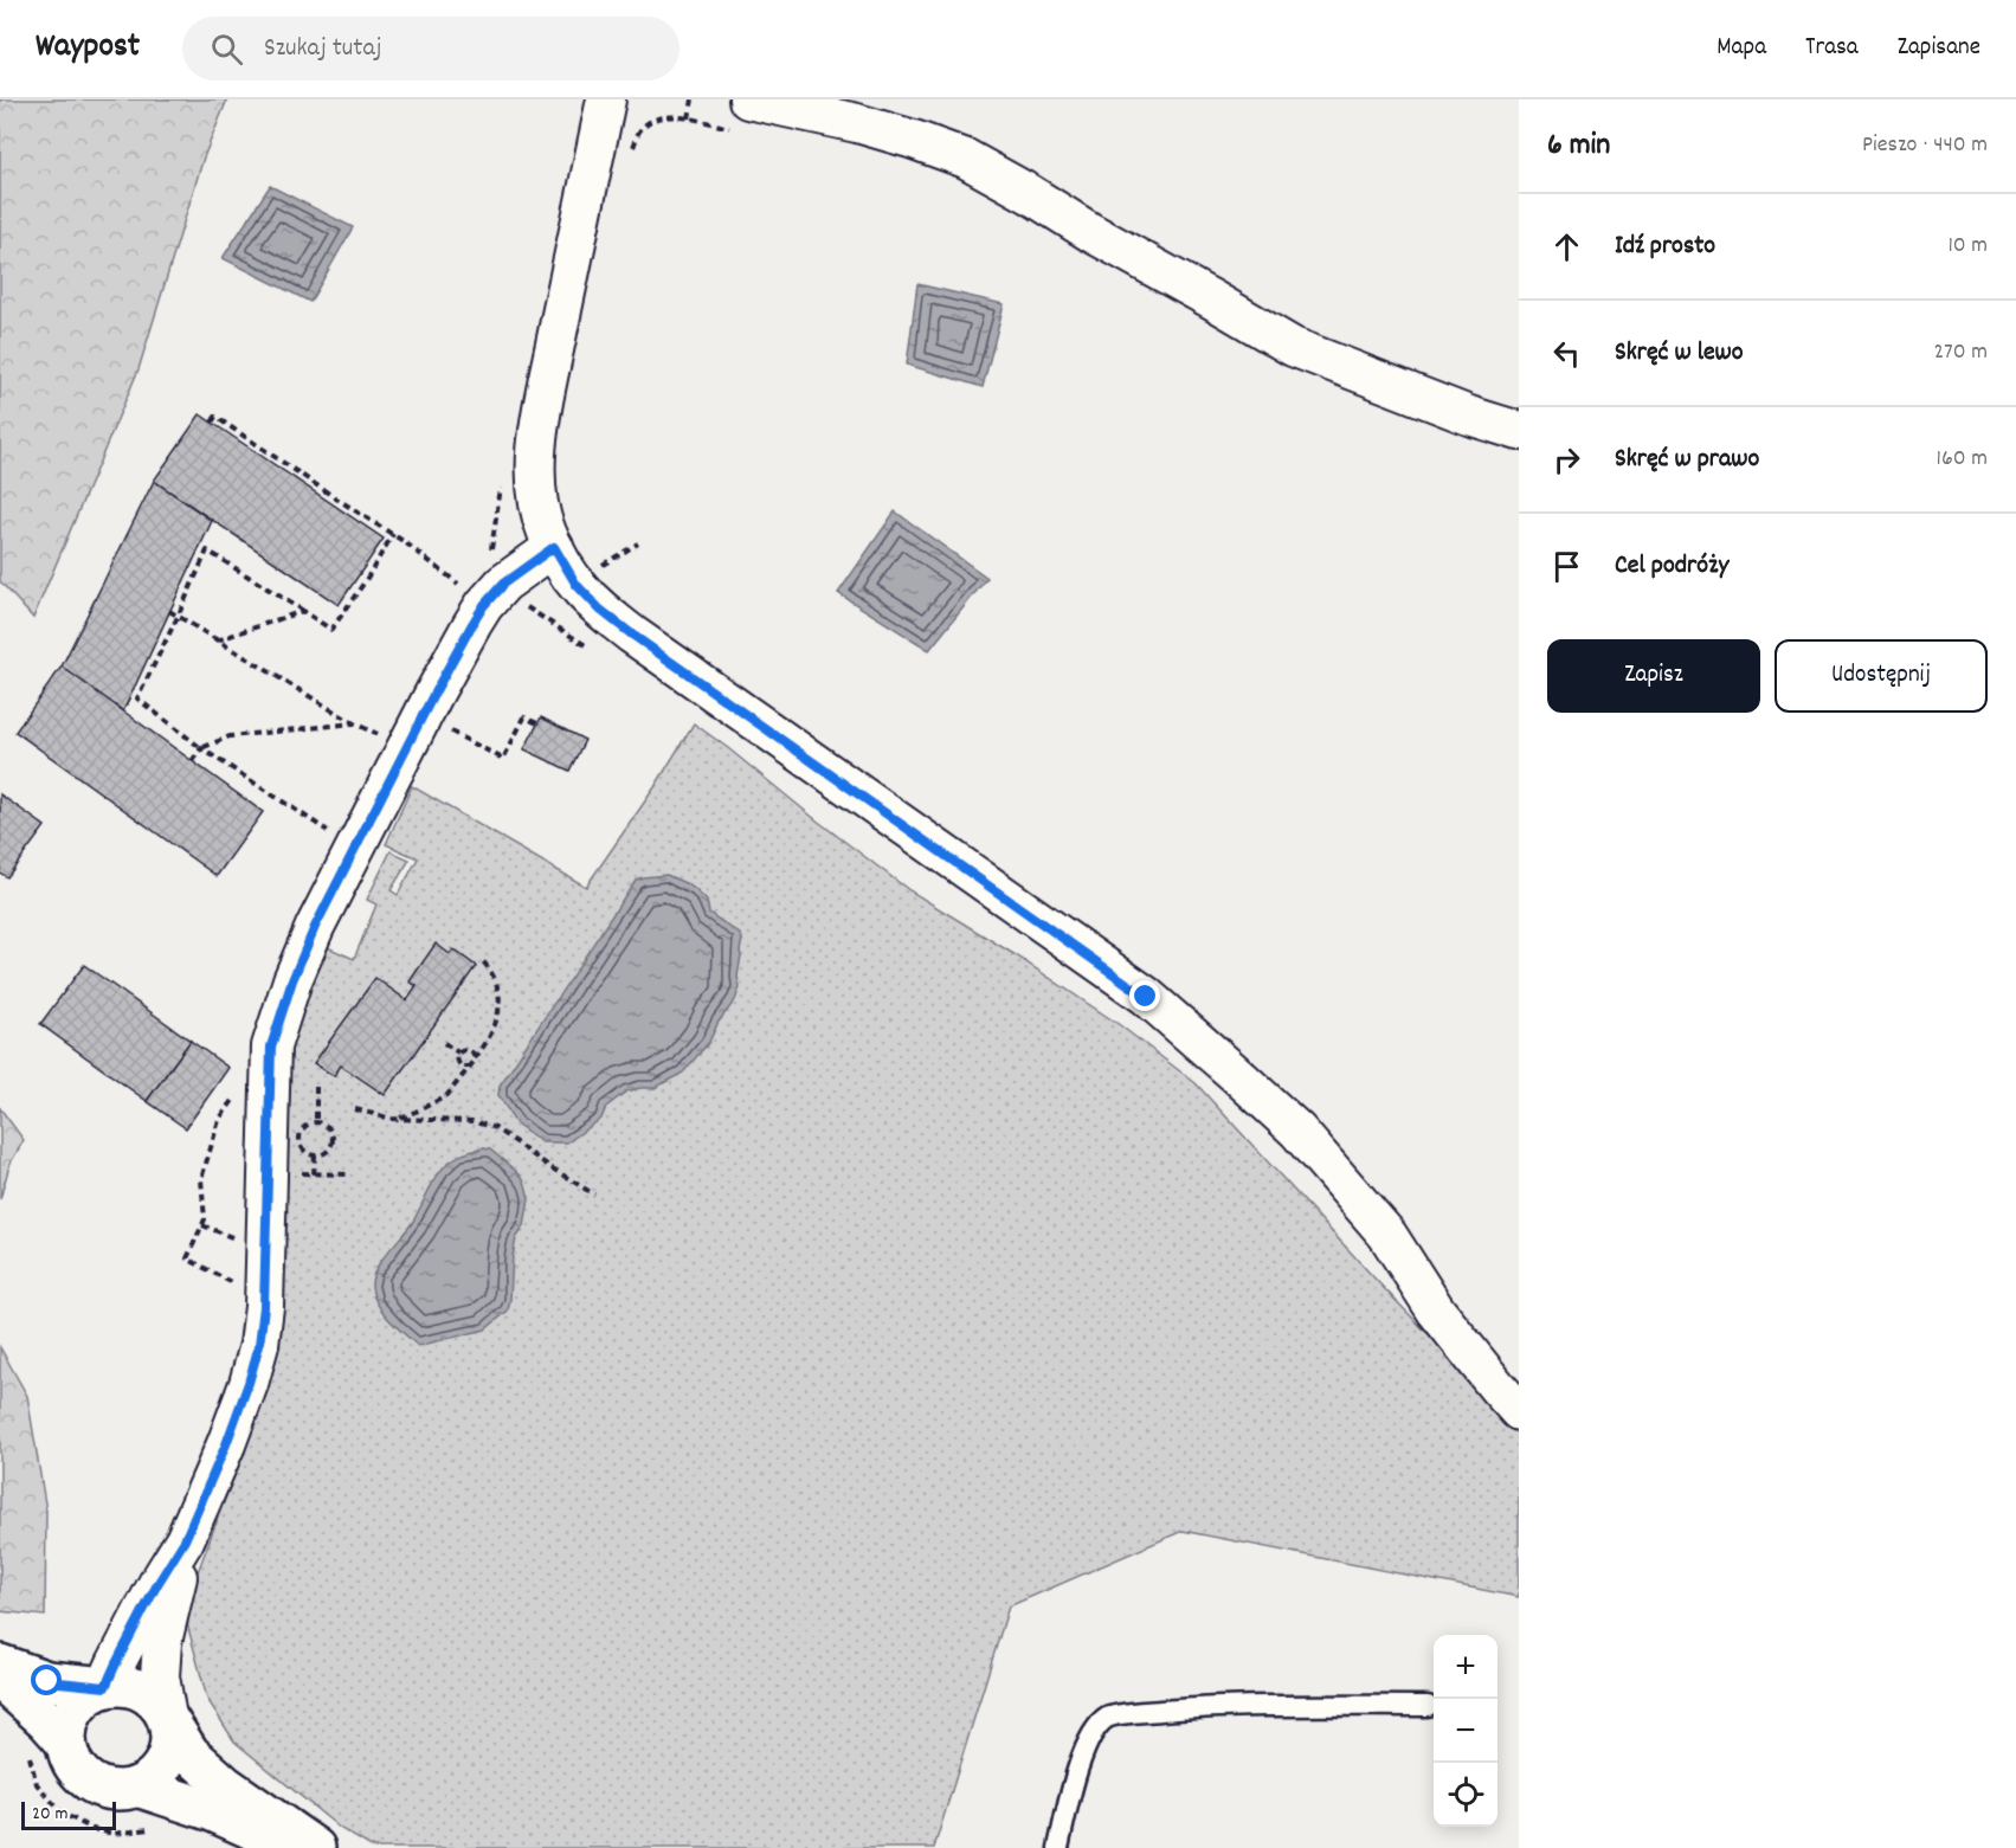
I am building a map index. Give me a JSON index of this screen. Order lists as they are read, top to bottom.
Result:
{
  "scale_bar": "20 m",
  "page": {
    "header": "Waypost",
    "search": "Szukaj tutaj",
    "nav": ["Mapa", "Trasa", "Zapisane"],
    "heading": ["6 min", "Pieszo · 440 m"],
    "list": [
      ["Idź prosto", "10 m"],
      ["Skręć w lewo", "270 m"],
      ["Skręć w prawo", "160 m"],
      "Cel podróży"
    ],
    "buttons": ["Zapisz", "Udostępnij"],
    "map_buttons": ["+", "−"],
    "scale": "20 m"
  }
}
